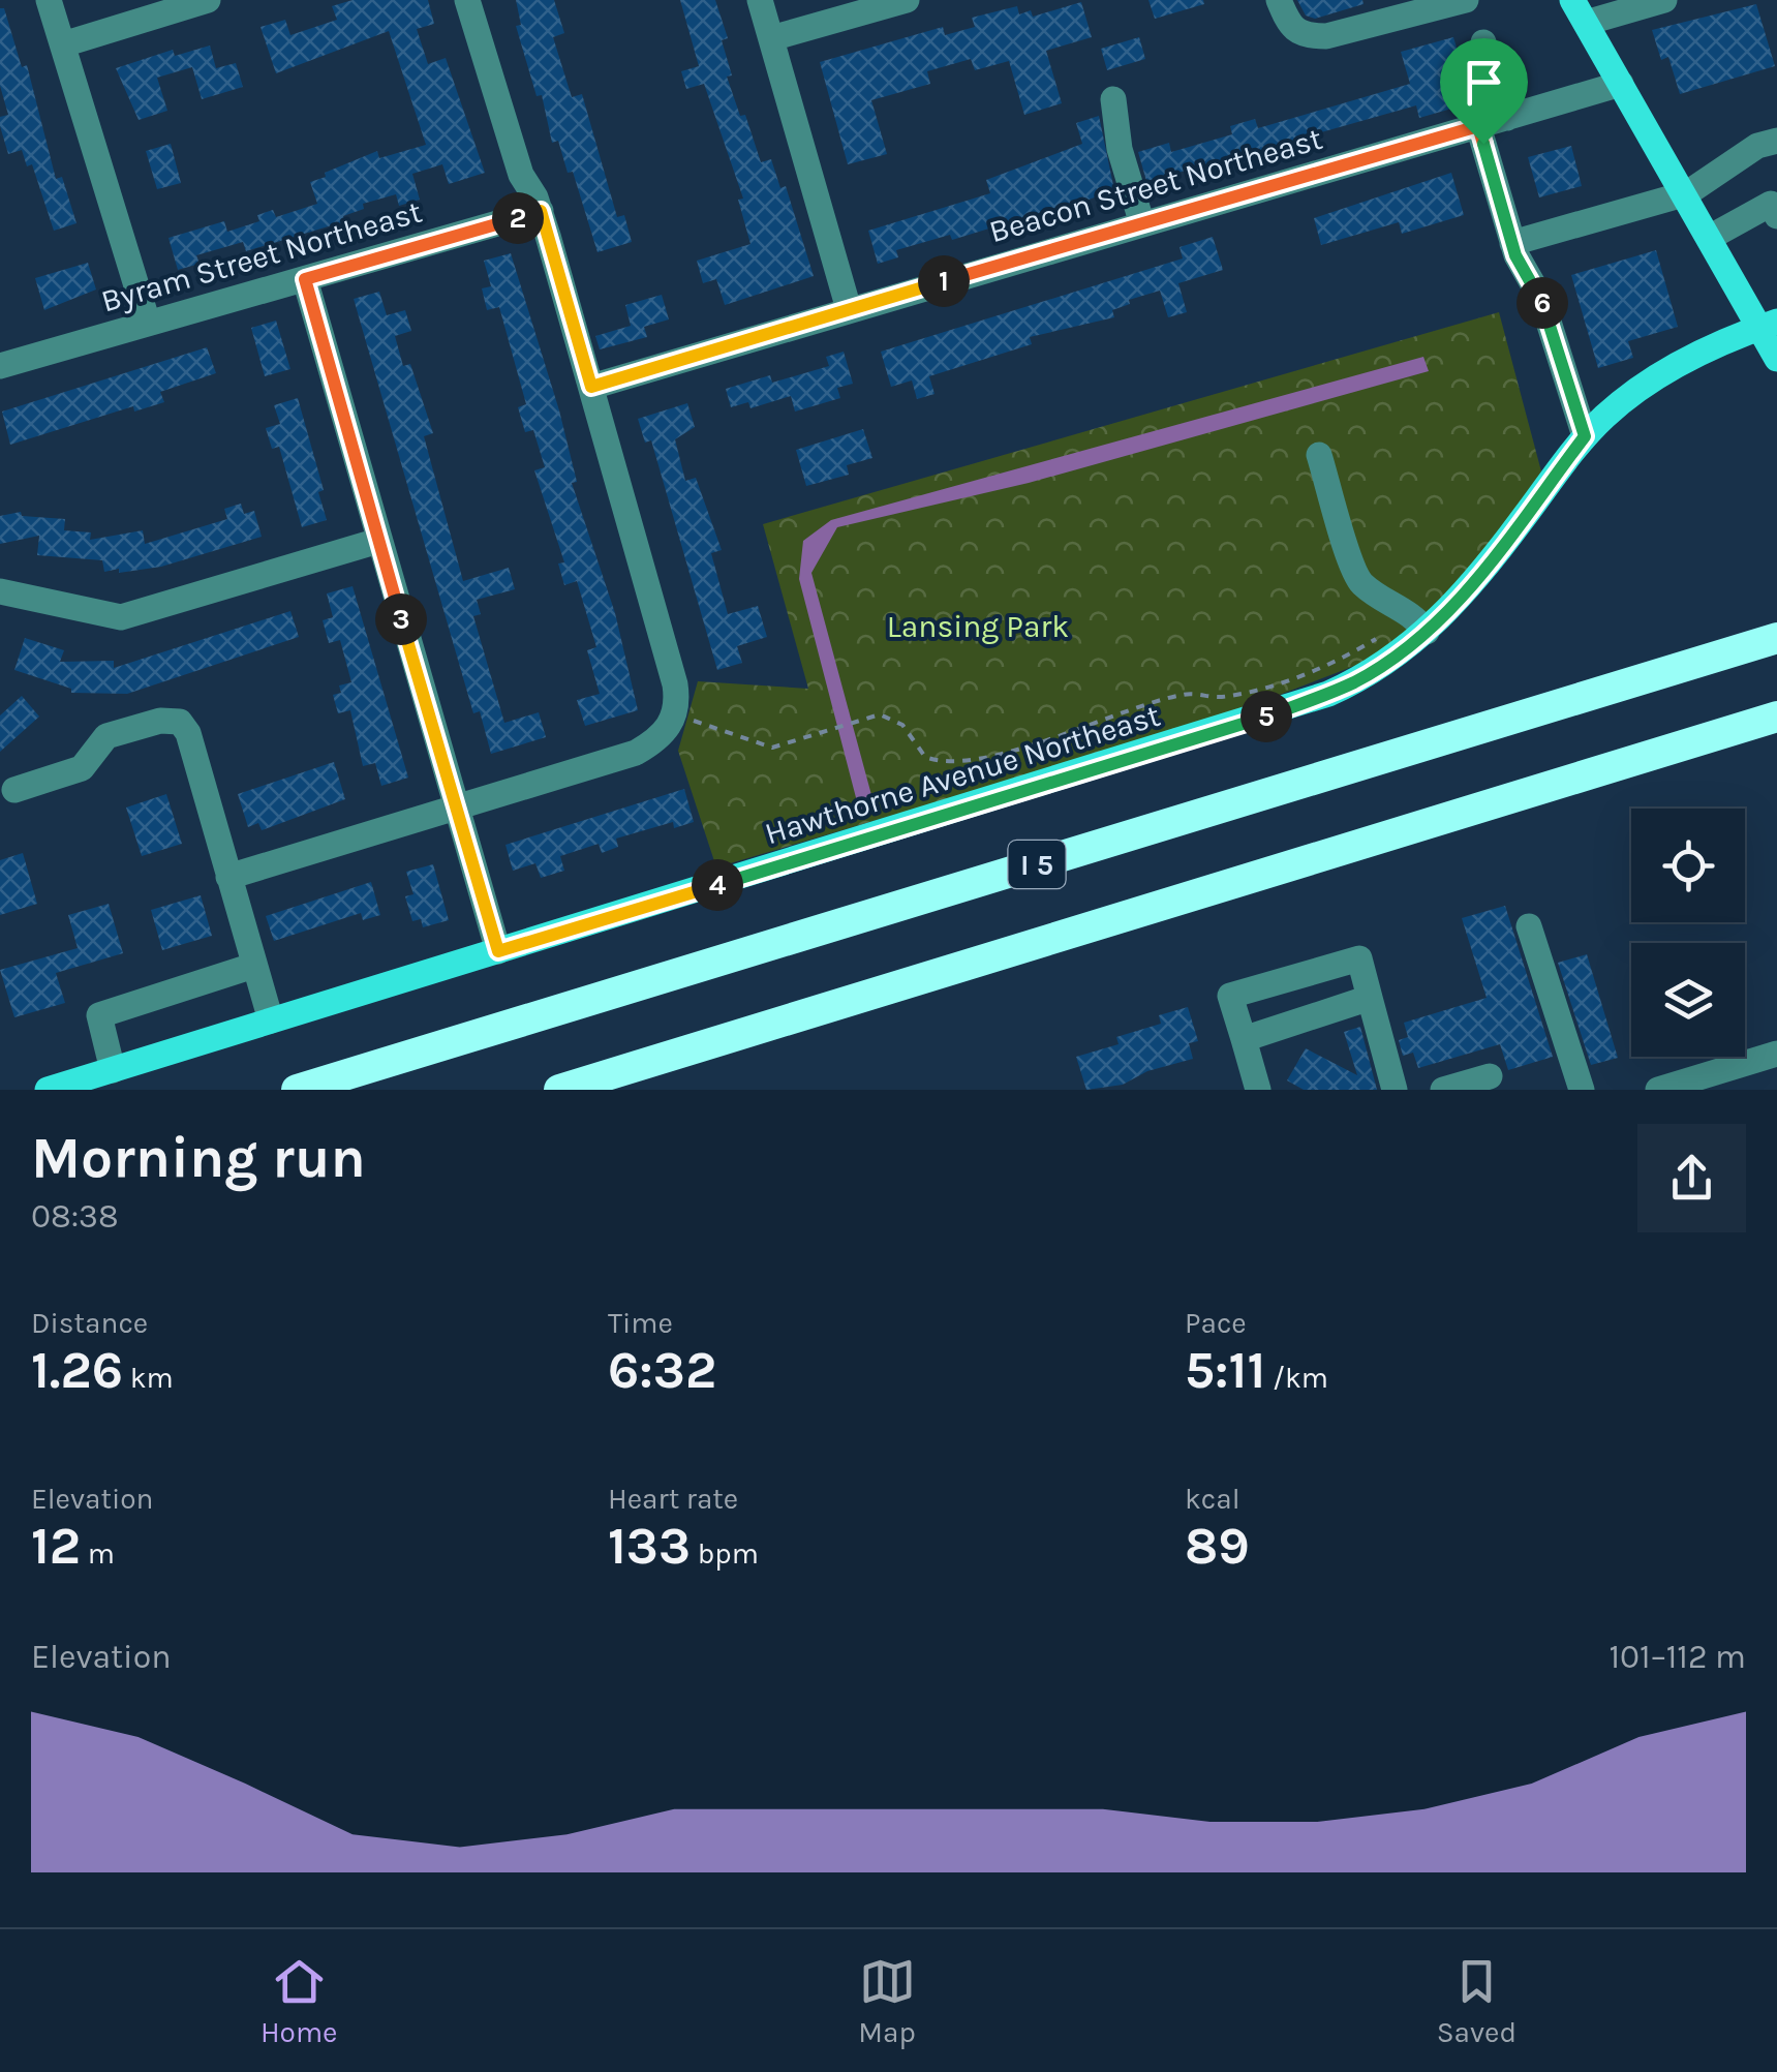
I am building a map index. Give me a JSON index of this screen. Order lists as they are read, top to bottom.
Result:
{
  "streets": {
    "highway": ["I 5"],
    "main road": ["Hawthorne Avenue Northeast"],
    "street": ["Beacon Street Northeast", "Byram Street Northeast"]
  },
  "parks": ["Lansing Park"],
  "page": {
    "pins": [
      "2",
      "1",
      "6",
      "3",
      "5",
      "4"
    ],
    "heading": ["Morning run", "08:38"],
    "stats": [
      ["Distance", "1.26 km"],
      ["Time", "6:32"],
      ["Pace", "5:11 /km"],
      ["Elevation", "12 m"],
      ["Heart rate", "133 bpm"],
      ["kcal", "89"]
    ],
    "chart": ["Elevation", "101–112 m"],
    "tabs": ["Home", "Map", "Saved"]
  }
}
